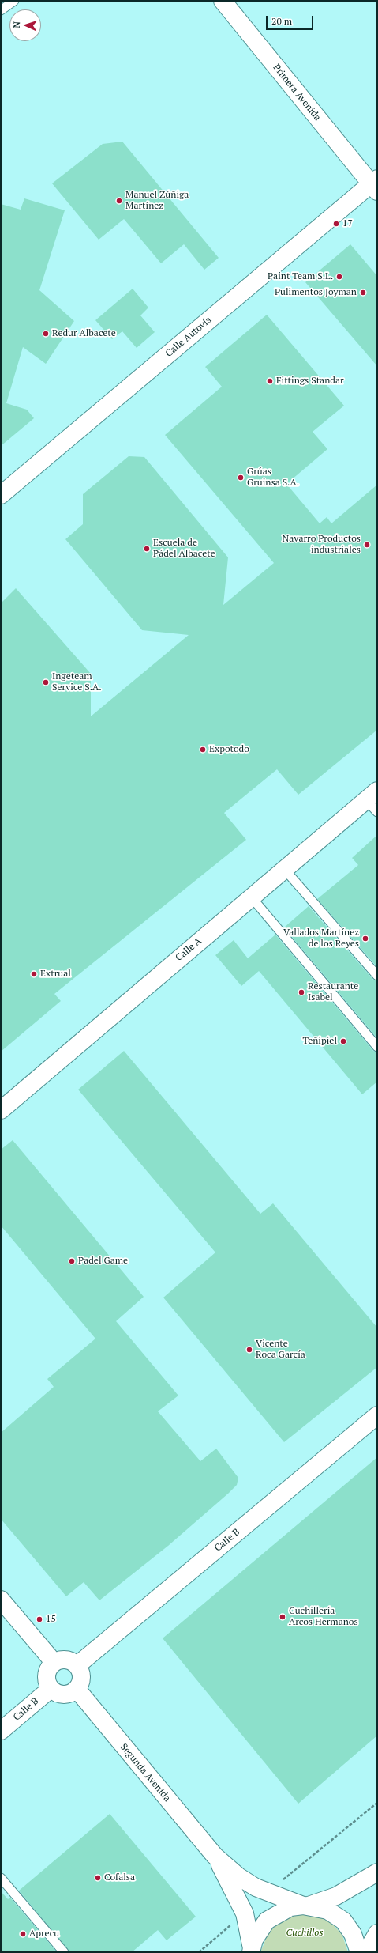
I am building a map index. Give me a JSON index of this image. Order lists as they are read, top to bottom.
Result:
{
  "streets": {
    "street": [
      "Primera Avenida",
      "Calle Autovía",
      "Calle A",
      "Calle B",
      "Segunda Avenida"
    ]
  },
  "crossings": [
    ["Primera Avenida", "Calle Autovía"],
    ["Calle B", "Segunda Avenida"]
  ],
  "parks": ["Cuchillos"],
  "places": [
    "Manuel Zúñiga Martínez",
    "17",
    "Paint Team S.L.",
    "Pulimentos Joyman",
    "Redur Albacete",
    "Fittings Standar",
    "Grúas Gruinsa S.A.",
    "Navarro Productos industriales",
    "Escuela de Pádel Albacete",
    "Ingeteam Service S.A.",
    "Expotodo",
    "Vallados Martínez de los Reyes",
    "Extrual",
    "Restaurante Isabel",
    "Teñipiel",
    "Padel Game",
    "Vicente Roca García",
    "Cuchillería Arcos Hermanos",
    "15",
    "Cofalsa",
    "Aprecu"
  ],
  "scale_bar": "20 m",
  "north": "left"
}
